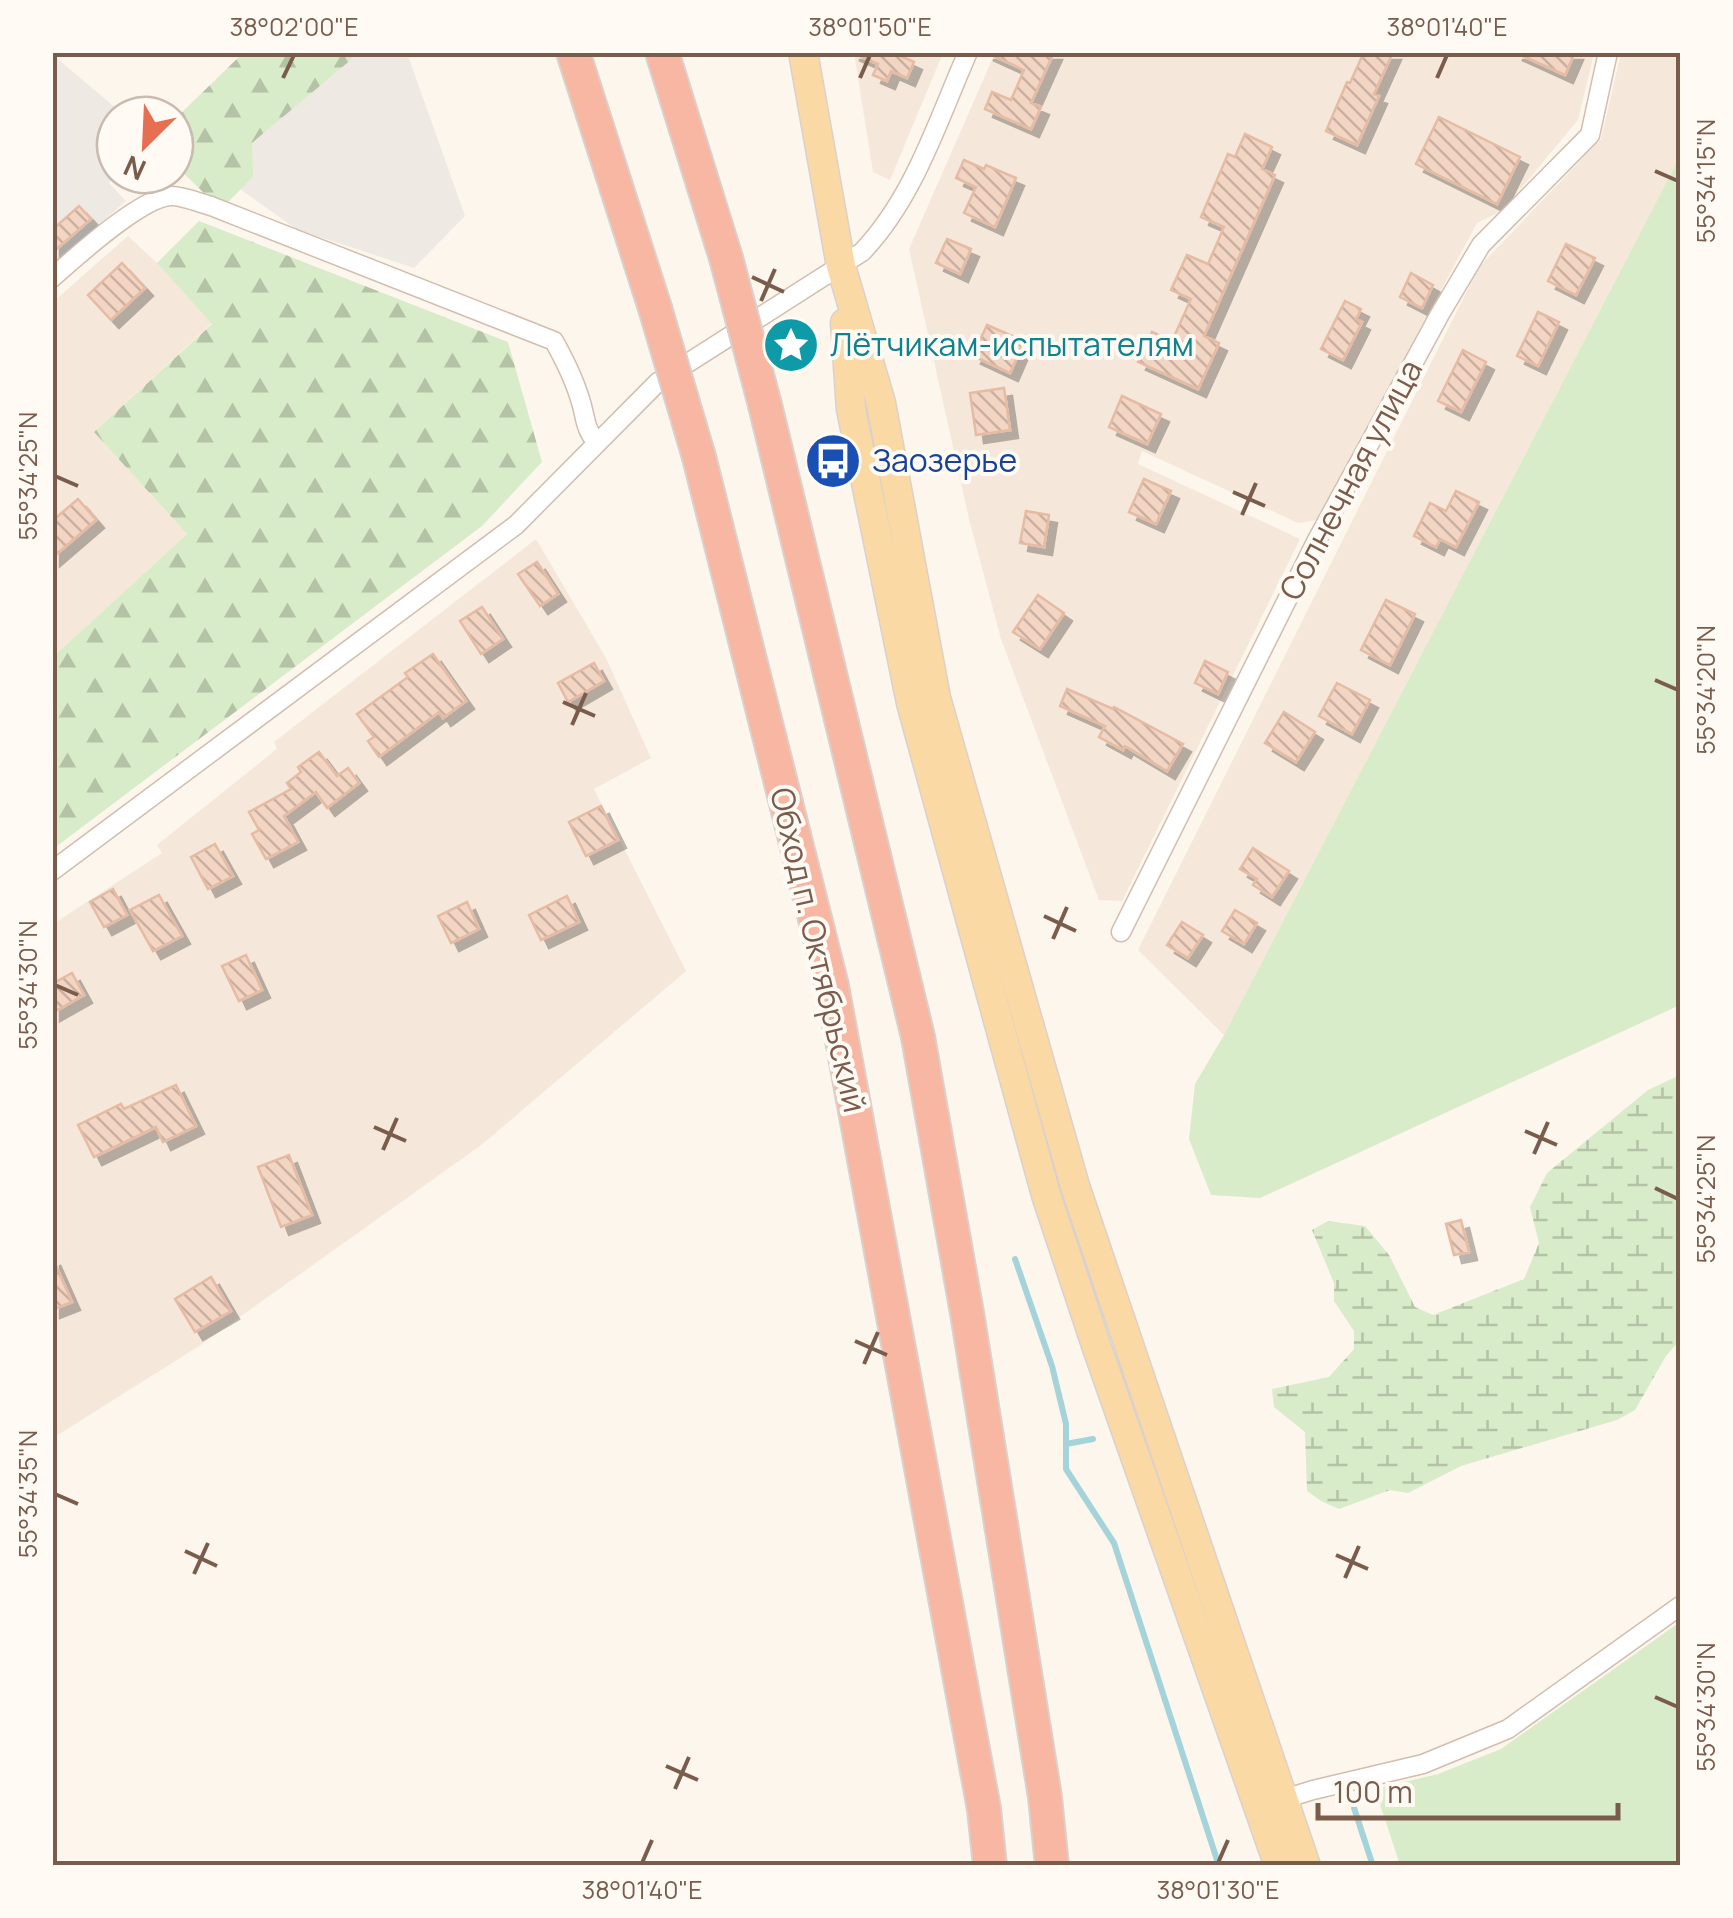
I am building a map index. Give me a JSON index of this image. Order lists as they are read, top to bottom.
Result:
{
  "streets": {
    "highway": ["Обход п. Октябрьский"],
    "street": ["Солнечная улица"]
  },
  "places": {
    "place": ["Лётчикам-испытателям"],
    "bus stop": ["Заозерье"]
  },
  "scale_bar": "100 m",
  "north": "bottom left",
  "coordinates": [
    "38°02'00\"E",
    "38°01'50\"E",
    "38°01'40\"E",
    "55°34'15\"N",
    "55°34'25\"N",
    "55°34'20\"N",
    "55°34'30\"N",
    "55°34'35\"N",
    "38°01'30\"E"
  ]
}
